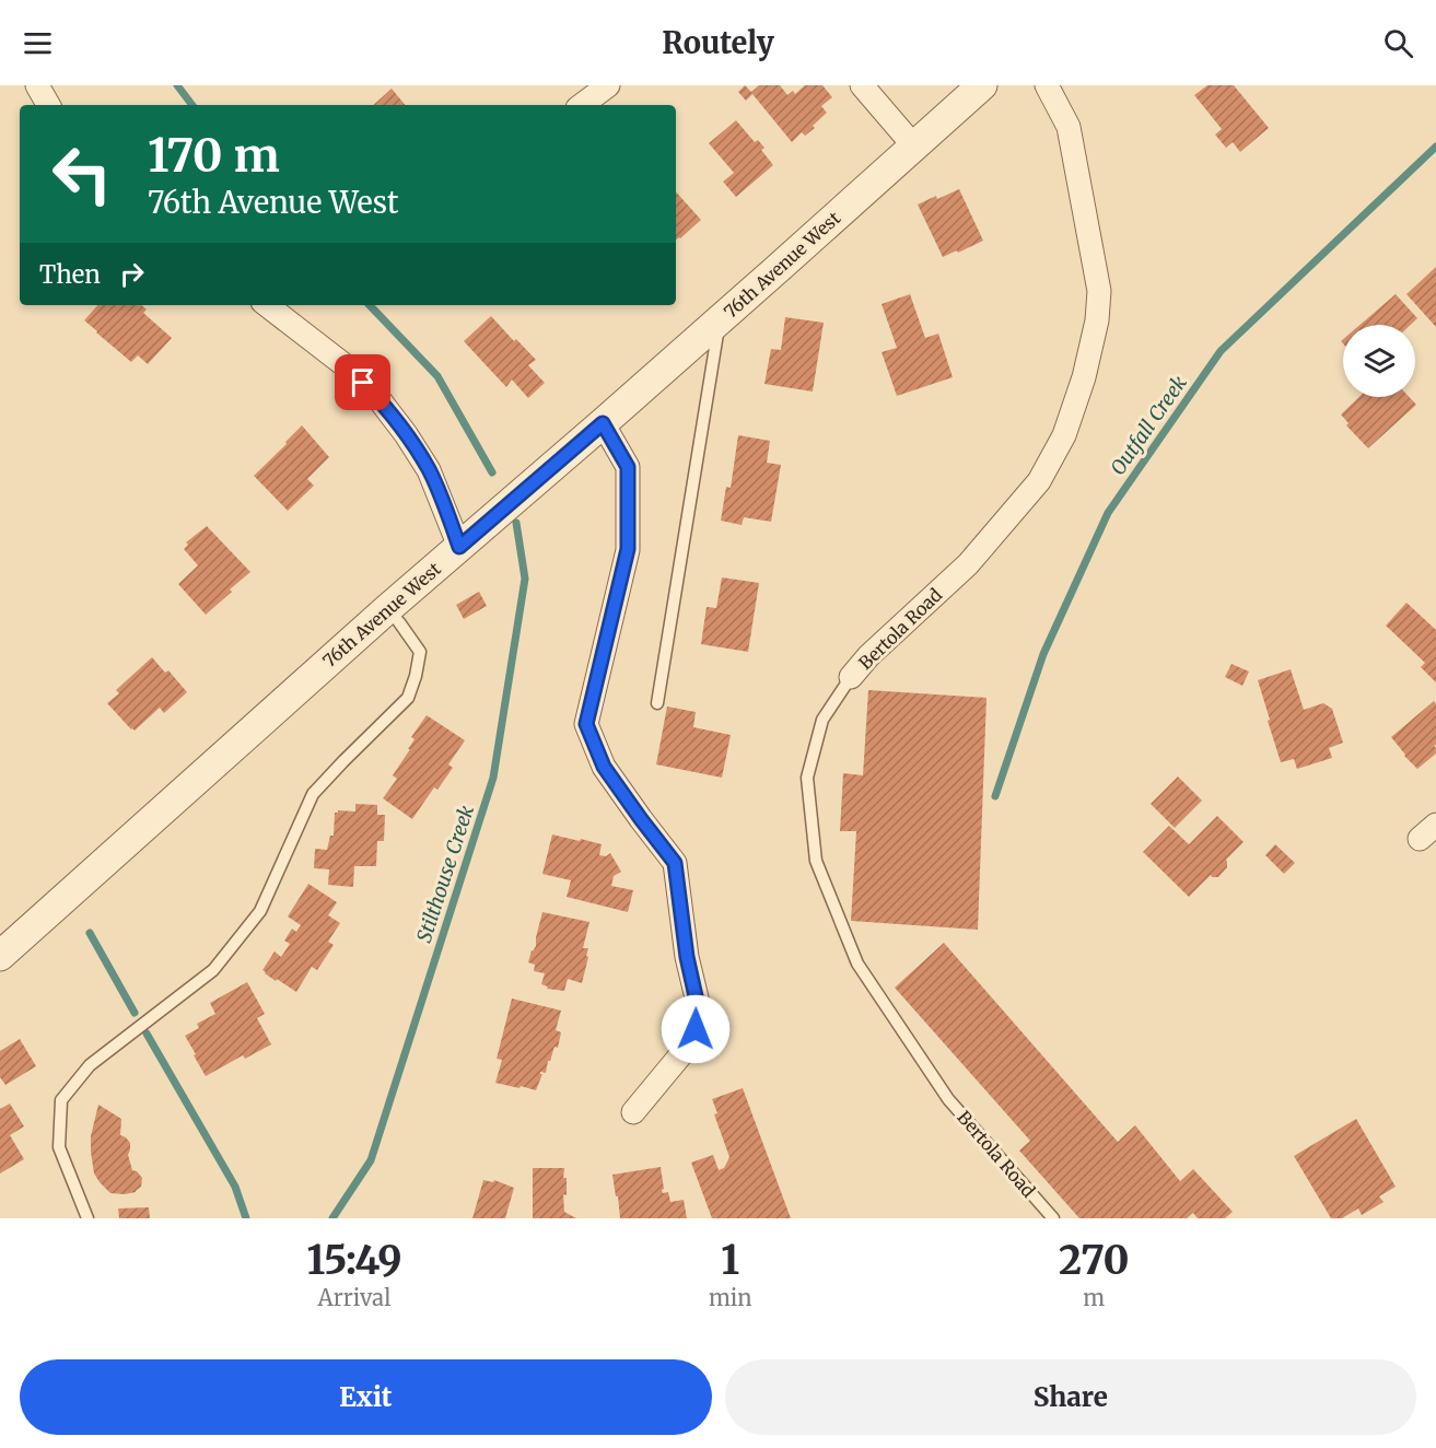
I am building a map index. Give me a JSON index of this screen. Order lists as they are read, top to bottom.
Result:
{
  "streets": {
    "street": ["76th Avenue West", "Bertola Road"]
  },
  "water": ["Outfall Creek", "Stilthouse Creek"],
  "page": {
    "header": "Routely",
    "turn": ["170 m", "76th Avenue West"],
    "then": "Then",
    "eta": [
      "15:49",
      "Arrival",
      "1",
      "min",
      "270",
      "m"
    ],
    "buttons": ["Exit", "Share"]
  }
}
